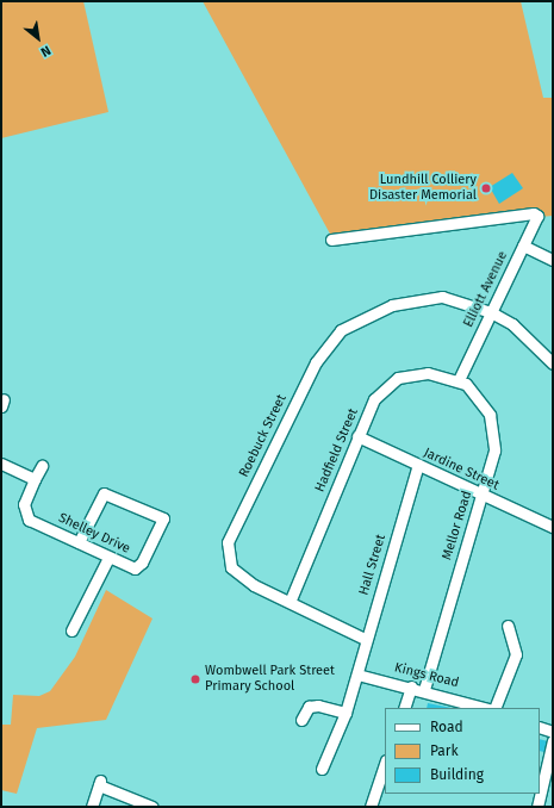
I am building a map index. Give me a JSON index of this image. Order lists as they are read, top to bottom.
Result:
{
  "streets": {
    "street": [
      "Elliott Avenue",
      "Roebuck Street",
      "Hadfield Street",
      "Jardine Street",
      "Mellor Road",
      "Shelley Drive",
      "Hall Street",
      "Kings Road"
    ]
  },
  "crossings": [
    ["Elliott Avenue", "Roebuck Street"],
    ["Elliott Avenue", "Hadfield Street"],
    ["Elliott Avenue", "Mellor Road"],
    ["Roebuck Street", "Hadfield Street"],
    ["Roebuck Street", "Hall Street"],
    ["Hadfield Street", "Jardine Street"],
    ["Hadfield Street", "Mellor Road"],
    ["Jardine Street", "Mellor Road"],
    ["Jardine Street", "Hall Street"],
    ["Mellor Road", "Kings Road"],
    ["Hall Street", "Kings Road"]
  ],
  "places": ["Lundhill Colliery Disaster Memorial", "Wombwell Park Street Primary School"],
  "legend": ["Road", "Park", "Building"],
  "north": "bottom right"
}
